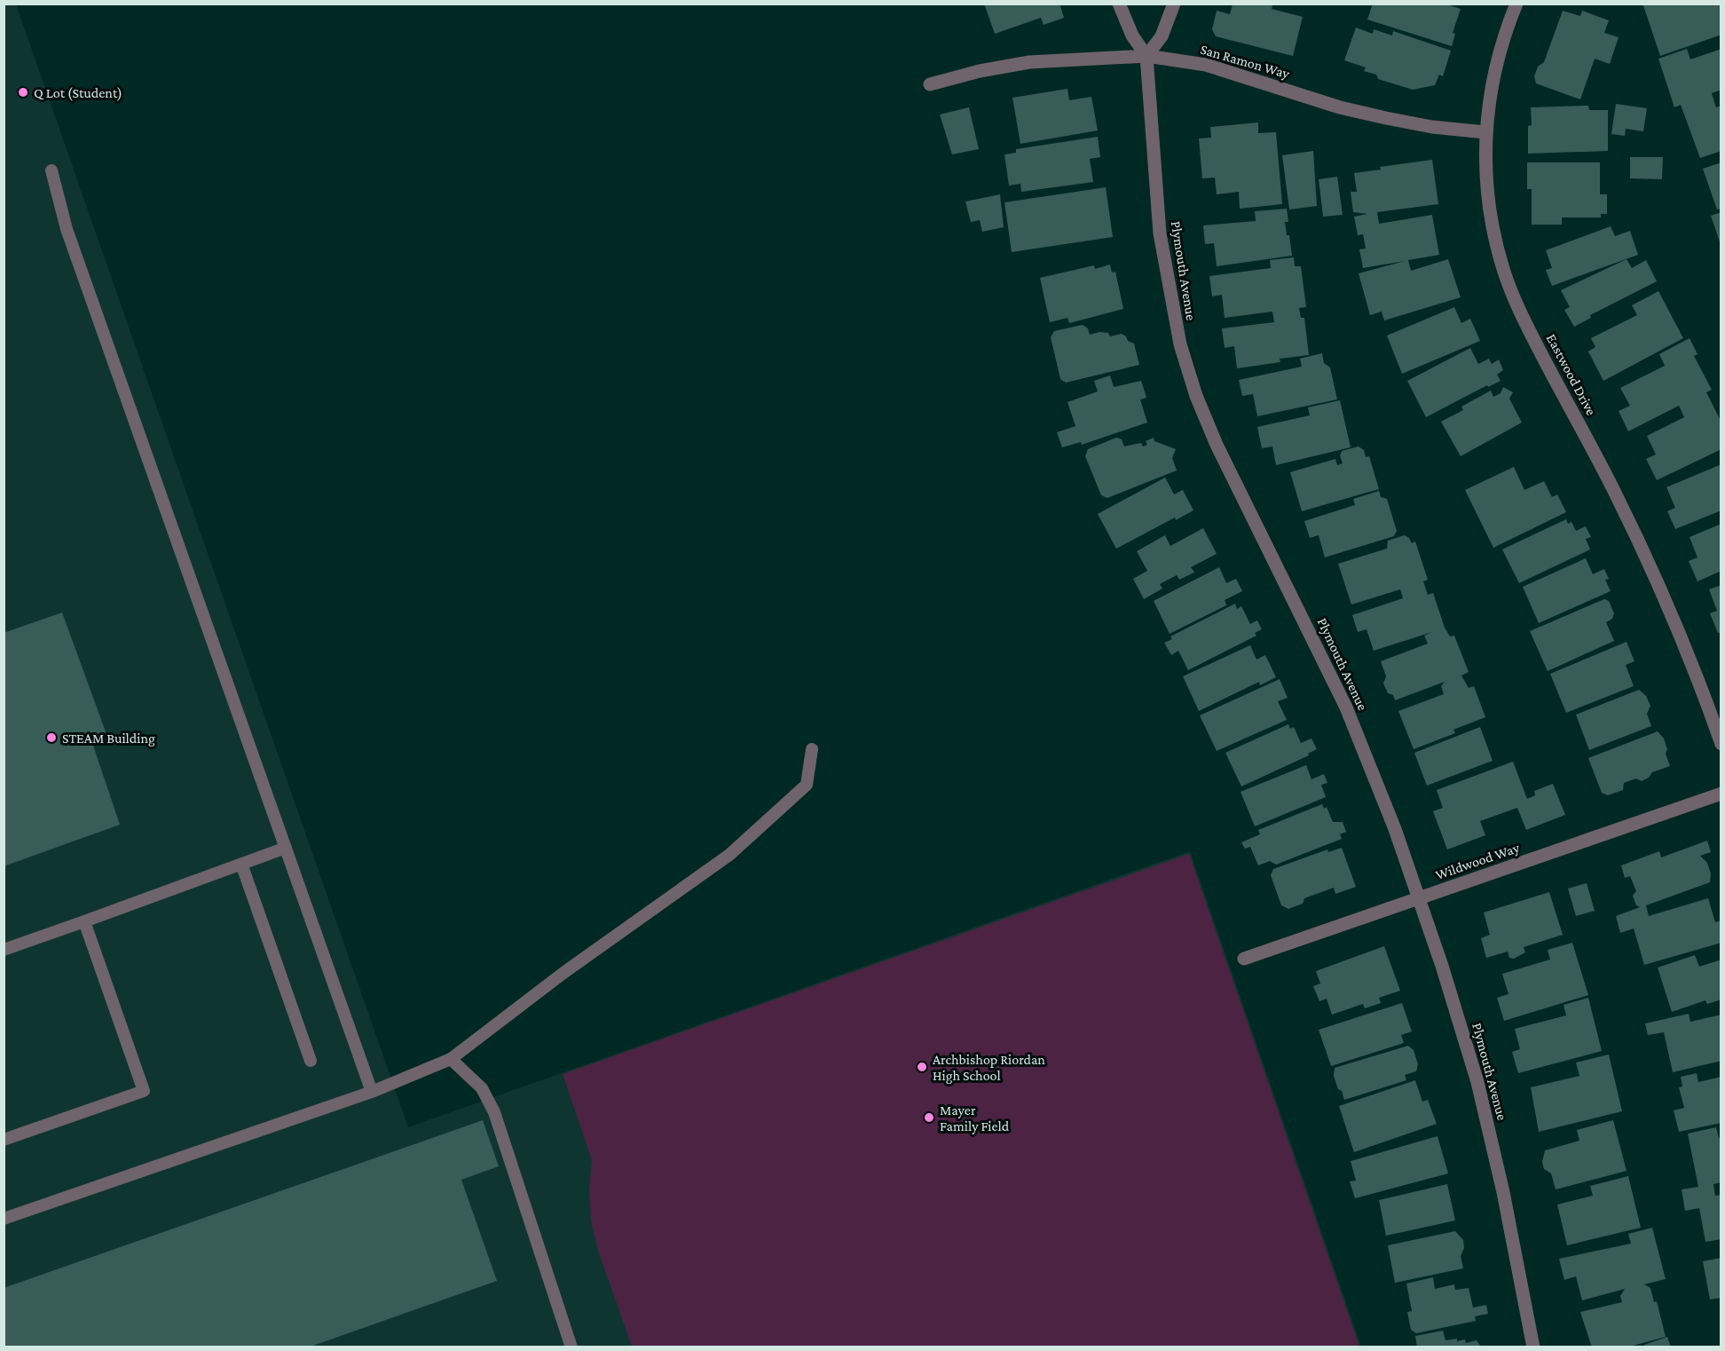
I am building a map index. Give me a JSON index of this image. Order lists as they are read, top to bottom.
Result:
{
  "streets": {
    "street": [
      "San Ramon Way",
      "Plymouth Avenue",
      "Eastwood Drive",
      "Wildwood Way"
    ]
  },
  "crossings": [
    ["San Ramon Way", "Plymouth Avenue"],
    ["San Ramon Way", "Eastwood Drive"],
    ["Plymouth Avenue", "Wildwood Way"]
  ],
  "places": [
    "Q Lot (Student)",
    "STEAM Building",
    "Archbishop Riordan High School",
    "Mayer Family Field"
  ]
}
